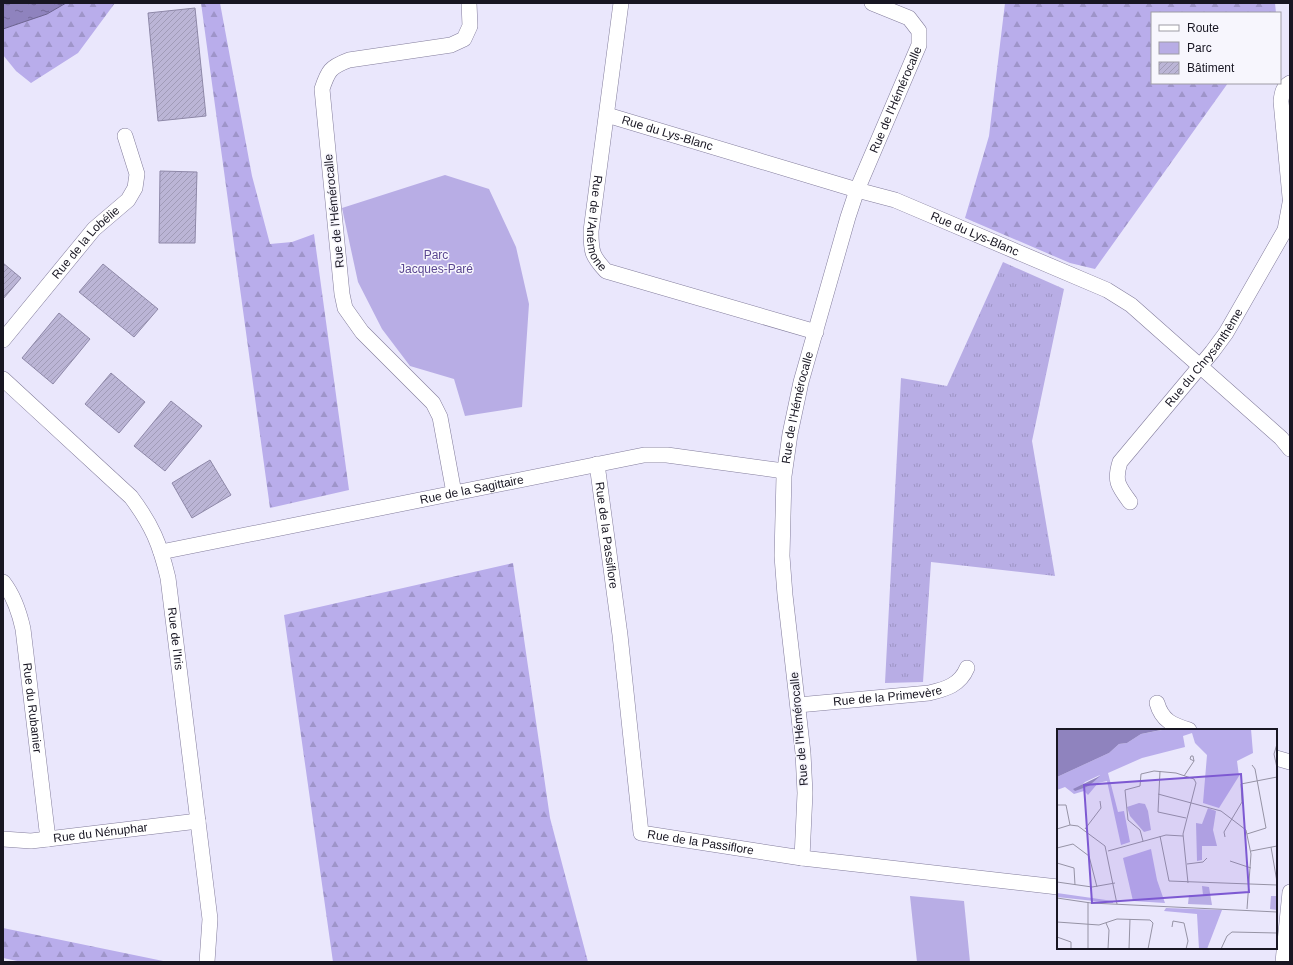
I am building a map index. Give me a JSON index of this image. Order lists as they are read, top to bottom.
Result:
{
  "streets": {
    "street": [
      "Rue de l'Hémérocalle",
      "Rue du Lys-Blanc",
      "Rue de l'Anémone",
      "Rue de la Lobélie",
      "Rue du Chrysanthème",
      "Rue de la Sagittaire",
      "Rue de la Passiflore",
      "Rue de l'Iris",
      "Rue de la Primevère",
      "Rue du Rubanier",
      "Rue du Nénuphar"
    ]
  },
  "crossings": [
    ["Rue de l'Hémérocalle", "Rue du Lys-Blanc"],
    ["Rue de l'Hémérocalle", "Rue de l'Anémone"],
    ["Rue de l'Hémérocalle", "Rue de la Sagittaire"],
    ["Rue de l'Hémérocalle", "Rue de la Passiflore"],
    ["Rue de l'Hémérocalle", "Rue de la Primevère"],
    ["Rue du Lys-Blanc", "Rue de l'Anémone"],
    ["Rue du Lys-Blanc", "Rue du Chrysanthème"],
    ["Rue de la Sagittaire", "Rue de la Passiflore"],
    ["Rue de la Sagittaire", "Rue de l'Iris"],
    ["Rue de l'Iris", "Rue du Nénuphar"],
    ["Rue du Rubanier", "Rue du Nénuphar"]
  ],
  "parks": ["Parc Jacques-Paré"],
  "legend": ["Route", "Parc", "Bâtiment"]
}
